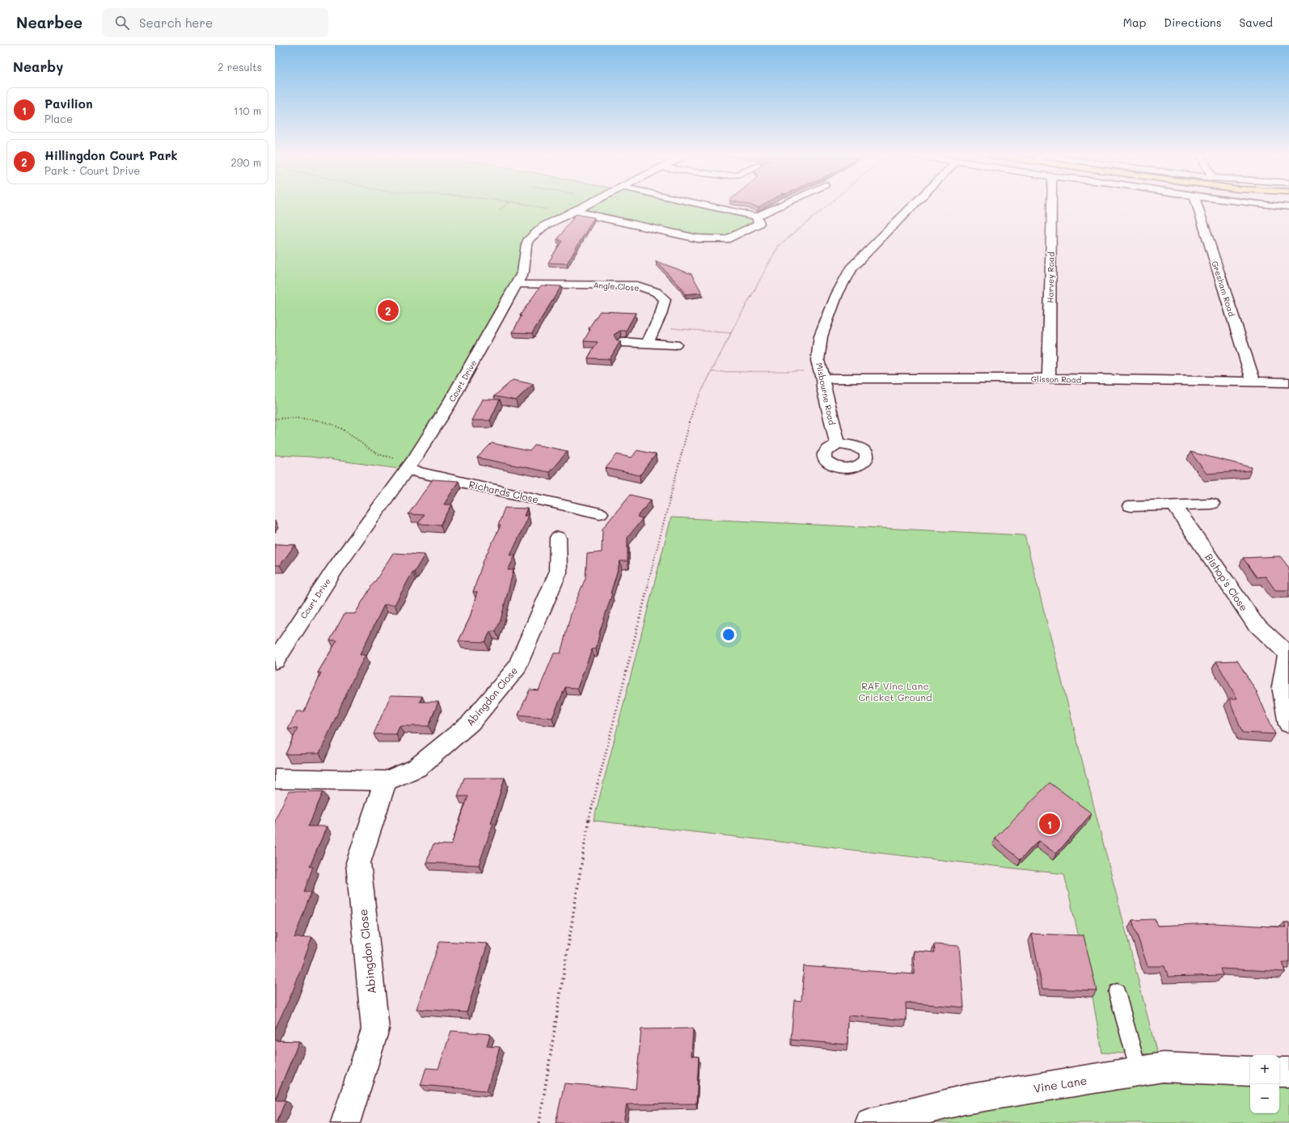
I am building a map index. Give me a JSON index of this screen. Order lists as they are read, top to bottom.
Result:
{
  "streets": {
    "street": [
      "Harvey Road",
      "Angle Close",
      "Gresham Road",
      "Glisson Road",
      "Court Drive",
      "Misbourne Road",
      "Richards Close",
      "Bishop's Close",
      "Abingdon Close",
      "Vine Lane"
    ]
  },
  "crossings": [
    ["Harvey Road", "Glisson Road"],
    ["Angle Close", "Court Drive"],
    ["Gresham Road", "Glisson Road"],
    ["Glisson Road", "Misbourne Road"],
    ["Court Drive", "Richards Close"]
  ],
  "parks": ["RAF Vine Lane Cricket Ground"],
  "page": {
    "header": "Nearbee",
    "search": "Search here",
    "nav": ["Map", "Directions", "Saved"],
    "heading": ["Nearby", "2 results"],
    "list": [
      {
        "mark": "1",
        "name": "Pavilion",
        "note": "Place",
        "value": "110 m"
      },
      {
        "mark": "2",
        "name": "Hillingdon Court Park",
        "note": "Park · Court Drive",
        "value": "290 m"
      }
    ],
    "pins": ["2", "1"],
    "map_buttons": ["+", "−"]
  }
}
